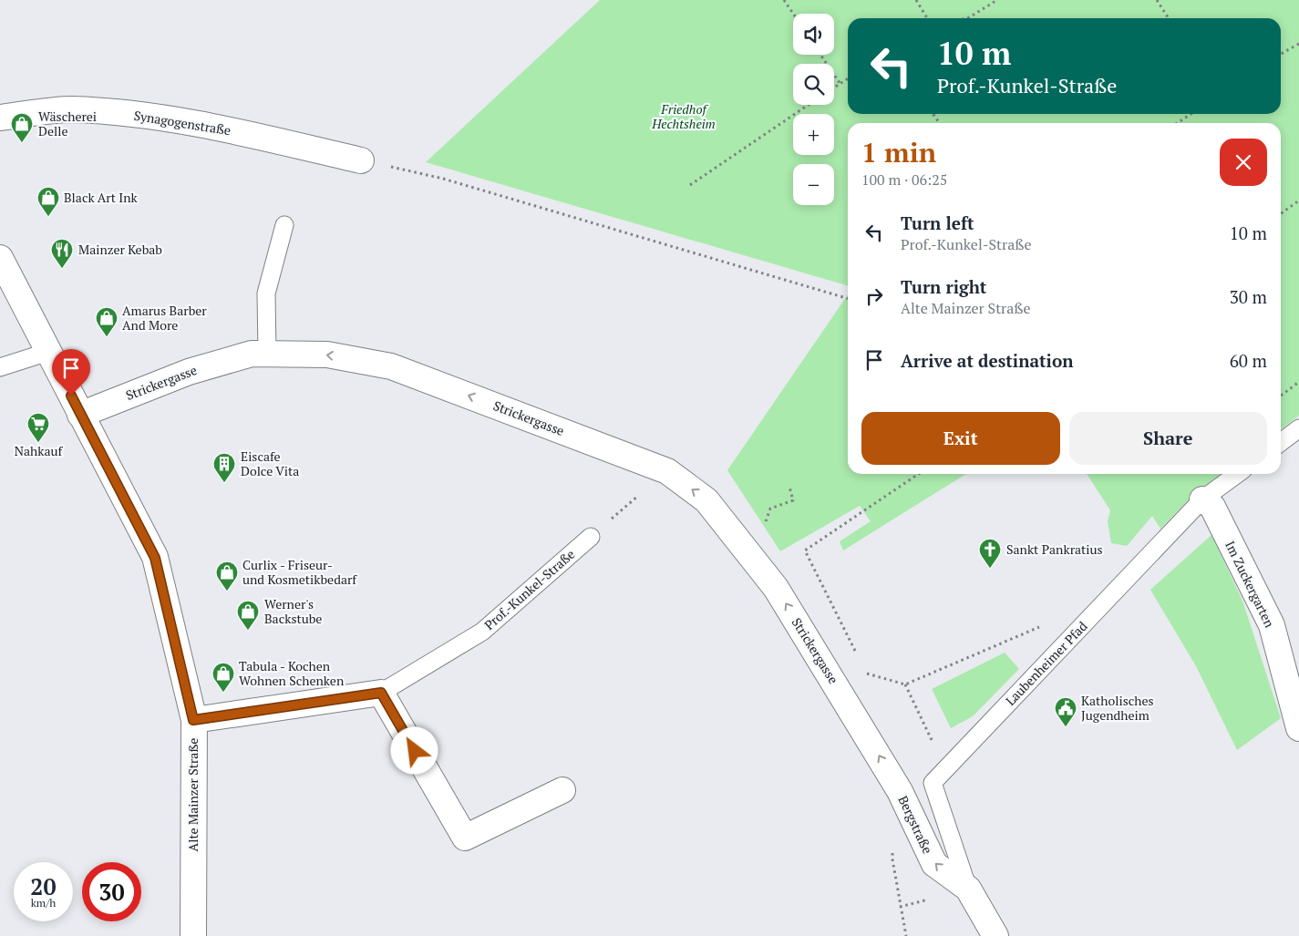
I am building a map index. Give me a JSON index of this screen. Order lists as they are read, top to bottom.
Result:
{
  "streets": {
    "street": [
      "Synagogenstraße",
      "Strickergasse",
      "Im Zuckergarten",
      "Prof.-Kunkel-Straße",
      "Alte Mainzer Straße",
      "Bergstraße"
    ],
    "lane": ["Laubenheimer Pfad"]
  },
  "crossings": [
    ["Strickergasse", "Alte Mainzer Straße"],
    ["Strickergasse", "Bergstraße"],
    ["Im Zuckergarten", "Laubenheimer Pfad"],
    ["Prof.-Kunkel-Straße", "Alte Mainzer Straße"],
    ["Laubenheimer Pfad", "Bergstraße"]
  ],
  "one_way": ["Strickergasse", "Bergstraße"],
  "parks": ["Friedhof Hechtsheim"],
  "places": {
    "shop": [
      "Wäscherei Delle",
      "Black Art Ink",
      "Amarus Barber And More",
      "Curlix - Friseur- und Kosmetikbedarf",
      "Werner's Backstube",
      "Tabula - Kochen Wohnen Schenken"
    ],
    "restaurant": ["Mainzer Kebab"],
    "supermarket": ["Nahkauf"],
    "building": ["Eiscafe Dolce Vita"],
    "church": ["Sankt Pankratius"],
    "public building": ["Katholisches Jugendheim"]
  },
  "page": {
    "map_buttons": ["+", "−"],
    "turn": ["10 m", "Prof.-Kunkel-Straße"],
    "heading": ["1 min", "100 m · 06:25"],
    "list": [
      {
        "name": "Turn left",
        "note": "Prof.-Kunkel-Straße",
        "value": "10 m"
      },
      {
        "name": "Turn right",
        "note": "Alte Mainzer Straße",
        "value": "30 m"
      },
      {
        "name": "Arrive at destination",
        "value": "60 m"
      }
    ],
    "buttons": ["Exit", "Share"],
    "speed": "20 km/h",
    "limit": "30"
  }
}
